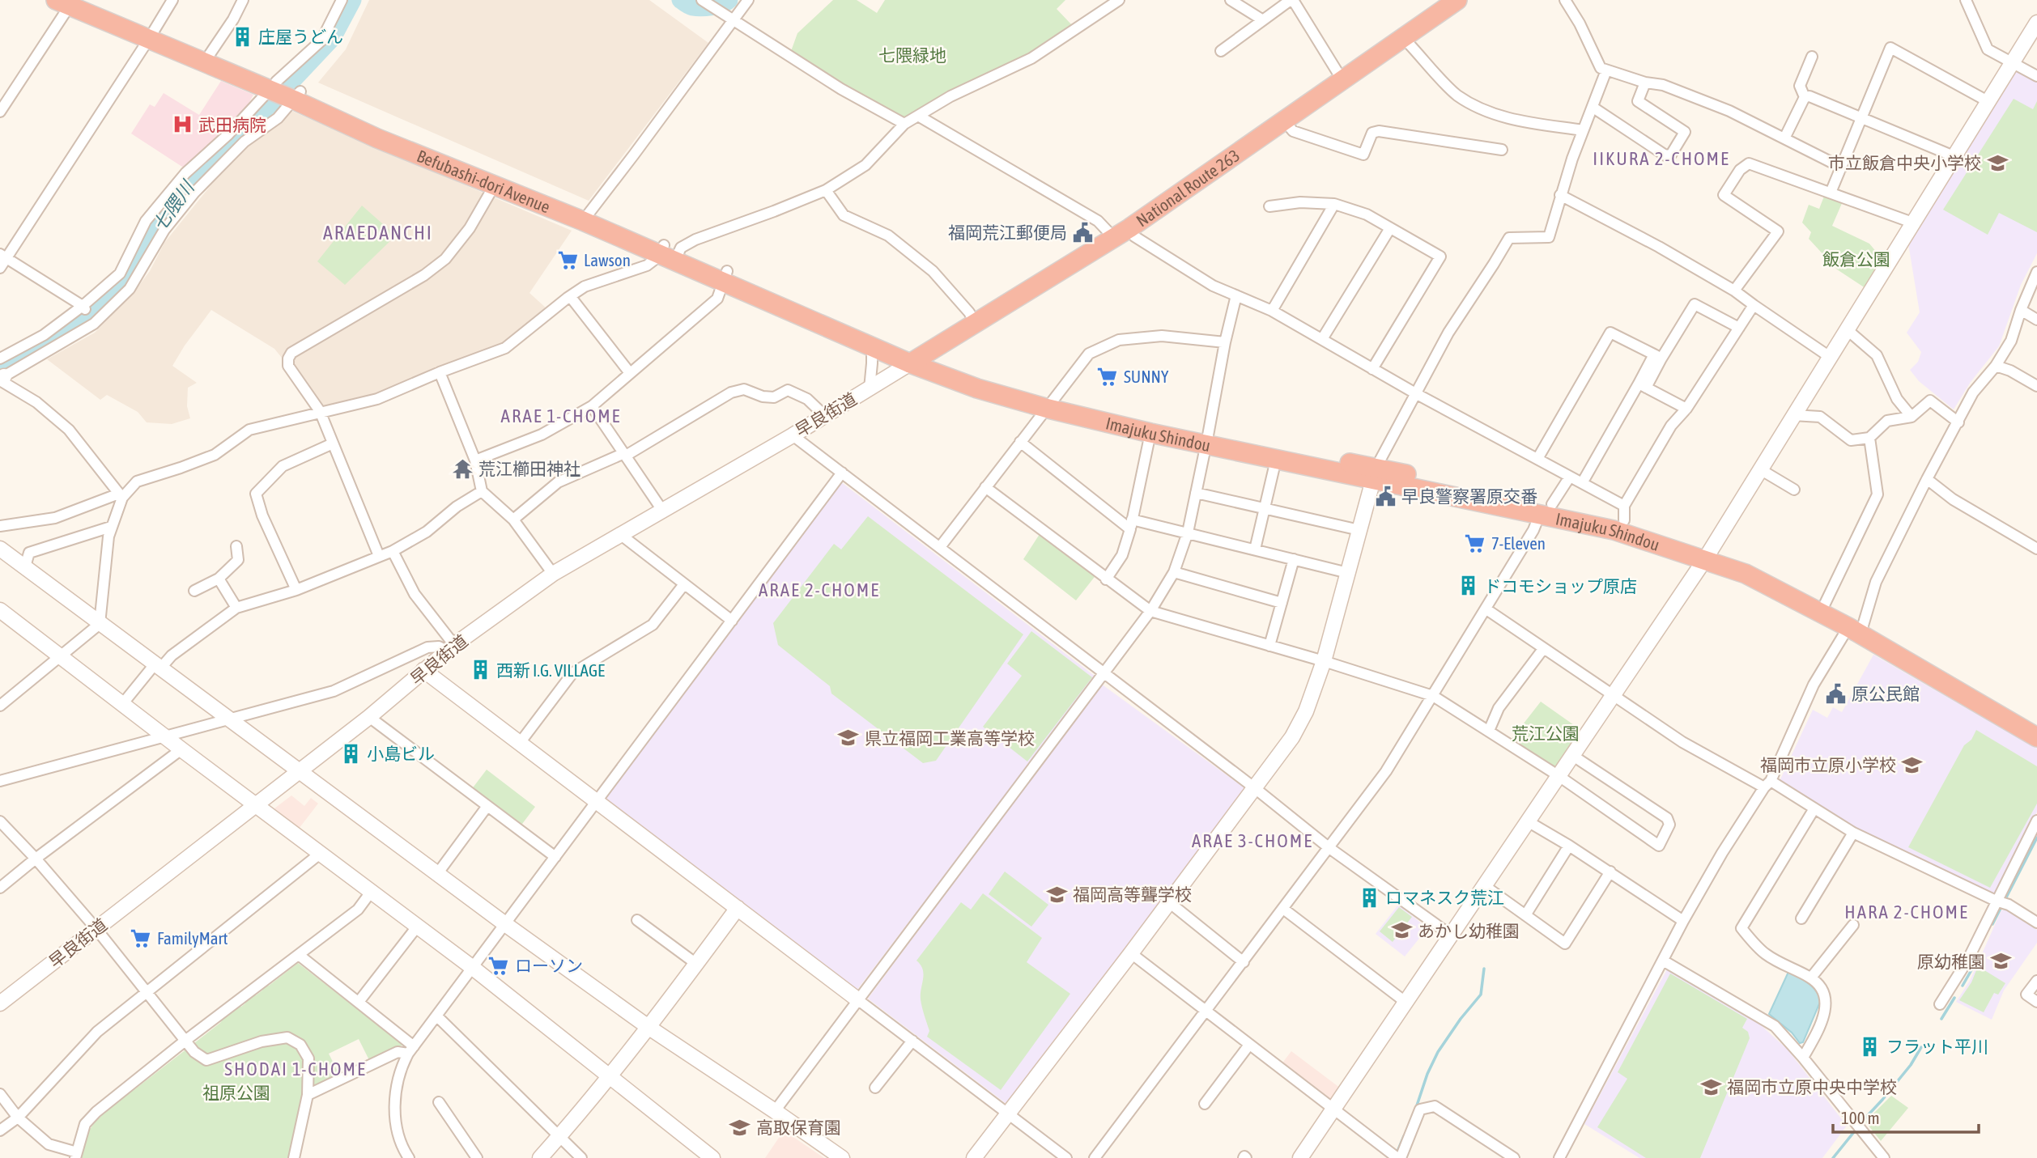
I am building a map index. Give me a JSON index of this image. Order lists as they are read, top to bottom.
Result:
{
  "streets": {
    "highway": ["Befubashi-dori Avenue", "National Route 263", "Imajuku Shindou"],
    "street": ["早良街道"]
  },
  "crossings": [
    ["Befubashi-dori Avenue", "National Route 263"],
    ["Befubashi-dori Avenue", "早良街道"],
    ["Befubashi-dori Avenue", "Imajuku Shindou"],
    ["National Route 263", "早良街道"],
    ["National Route 263", "Imajuku Shindou"],
    ["早良街道", "Imajuku Shindou"]
  ],
  "districts": [
    "IIKURA 2-CHOME",
    "ARAEDANCHI",
    "ARAE 1-CHOME",
    "ARAE 2-CHOME",
    "ARAE 3-CHOME",
    "HARA 2-CHOME",
    "SHODAI 1-CHOME"
  ],
  "water": ["七隈川"],
  "parks": [
    "七隈緑地",
    "飯倉公園",
    "荒江公園",
    "祖原公園"
  ],
  "places": {
    "building": [
      "庄屋うどん",
      "ドコモショップ原店",
      "西新 I.G. VILLAGE",
      "小島ビル",
      "ロマネスク荒江",
      "フラット平川"
    ],
    "hospital": ["武田病院"],
    "school or university": [
      "市立飯倉中央小学校",
      "県立福岡工業高等学校",
      "福岡市立原小学校",
      "福岡高等聾学校",
      "あかし幼稚園",
      "原幼稚園",
      "福岡市立原中央中学校",
      "高取保育園"
    ],
    "public building": ["福岡荒江郵便局", "早良警察署原交番", "原公民館"],
    "supermarket": [
      "Lawson",
      "SUNNY",
      "7-Eleven",
      "FamilyMart",
      "ローソン"
    ],
    "temple": ["荒江櫛田神社"]
  },
  "scale_bar": "100 m"
}
